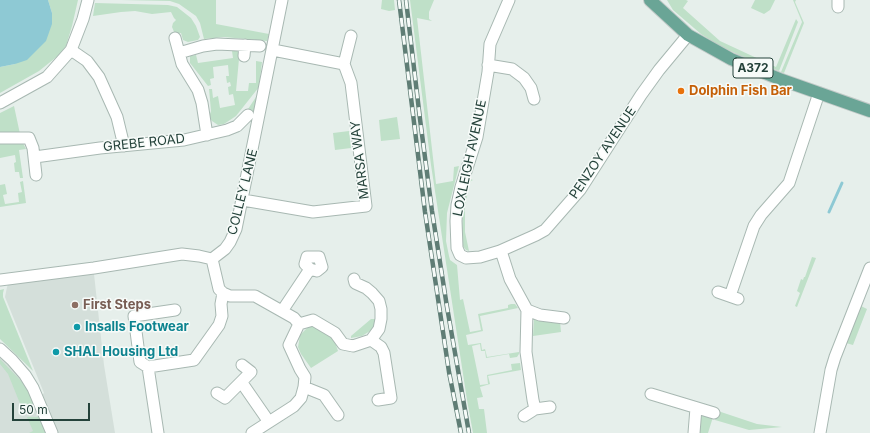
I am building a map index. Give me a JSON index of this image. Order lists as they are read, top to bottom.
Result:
{
  "streets": {
    "main road": ["A372"],
    "street": [
      "GREBE ROAD",
      "PENZOY AVENUE",
      "LOXLEIGH AVENUE",
      "MARSA WAY",
      "COLLEY LANE"
    ]
  },
  "crossings": [
    ["A372", "PENZOY AVENUE"],
    ["PENZOY AVENUE", "LOXLEIGH AVENUE"],
    ["MARSA WAY", "COLLEY LANE"]
  ],
  "places": [
    "Dolphin Fish Bar",
    "First Steps",
    "Insalls Footwear",
    "SHAL Housing Ltd"
  ],
  "scale_bar": "50 m"
}
